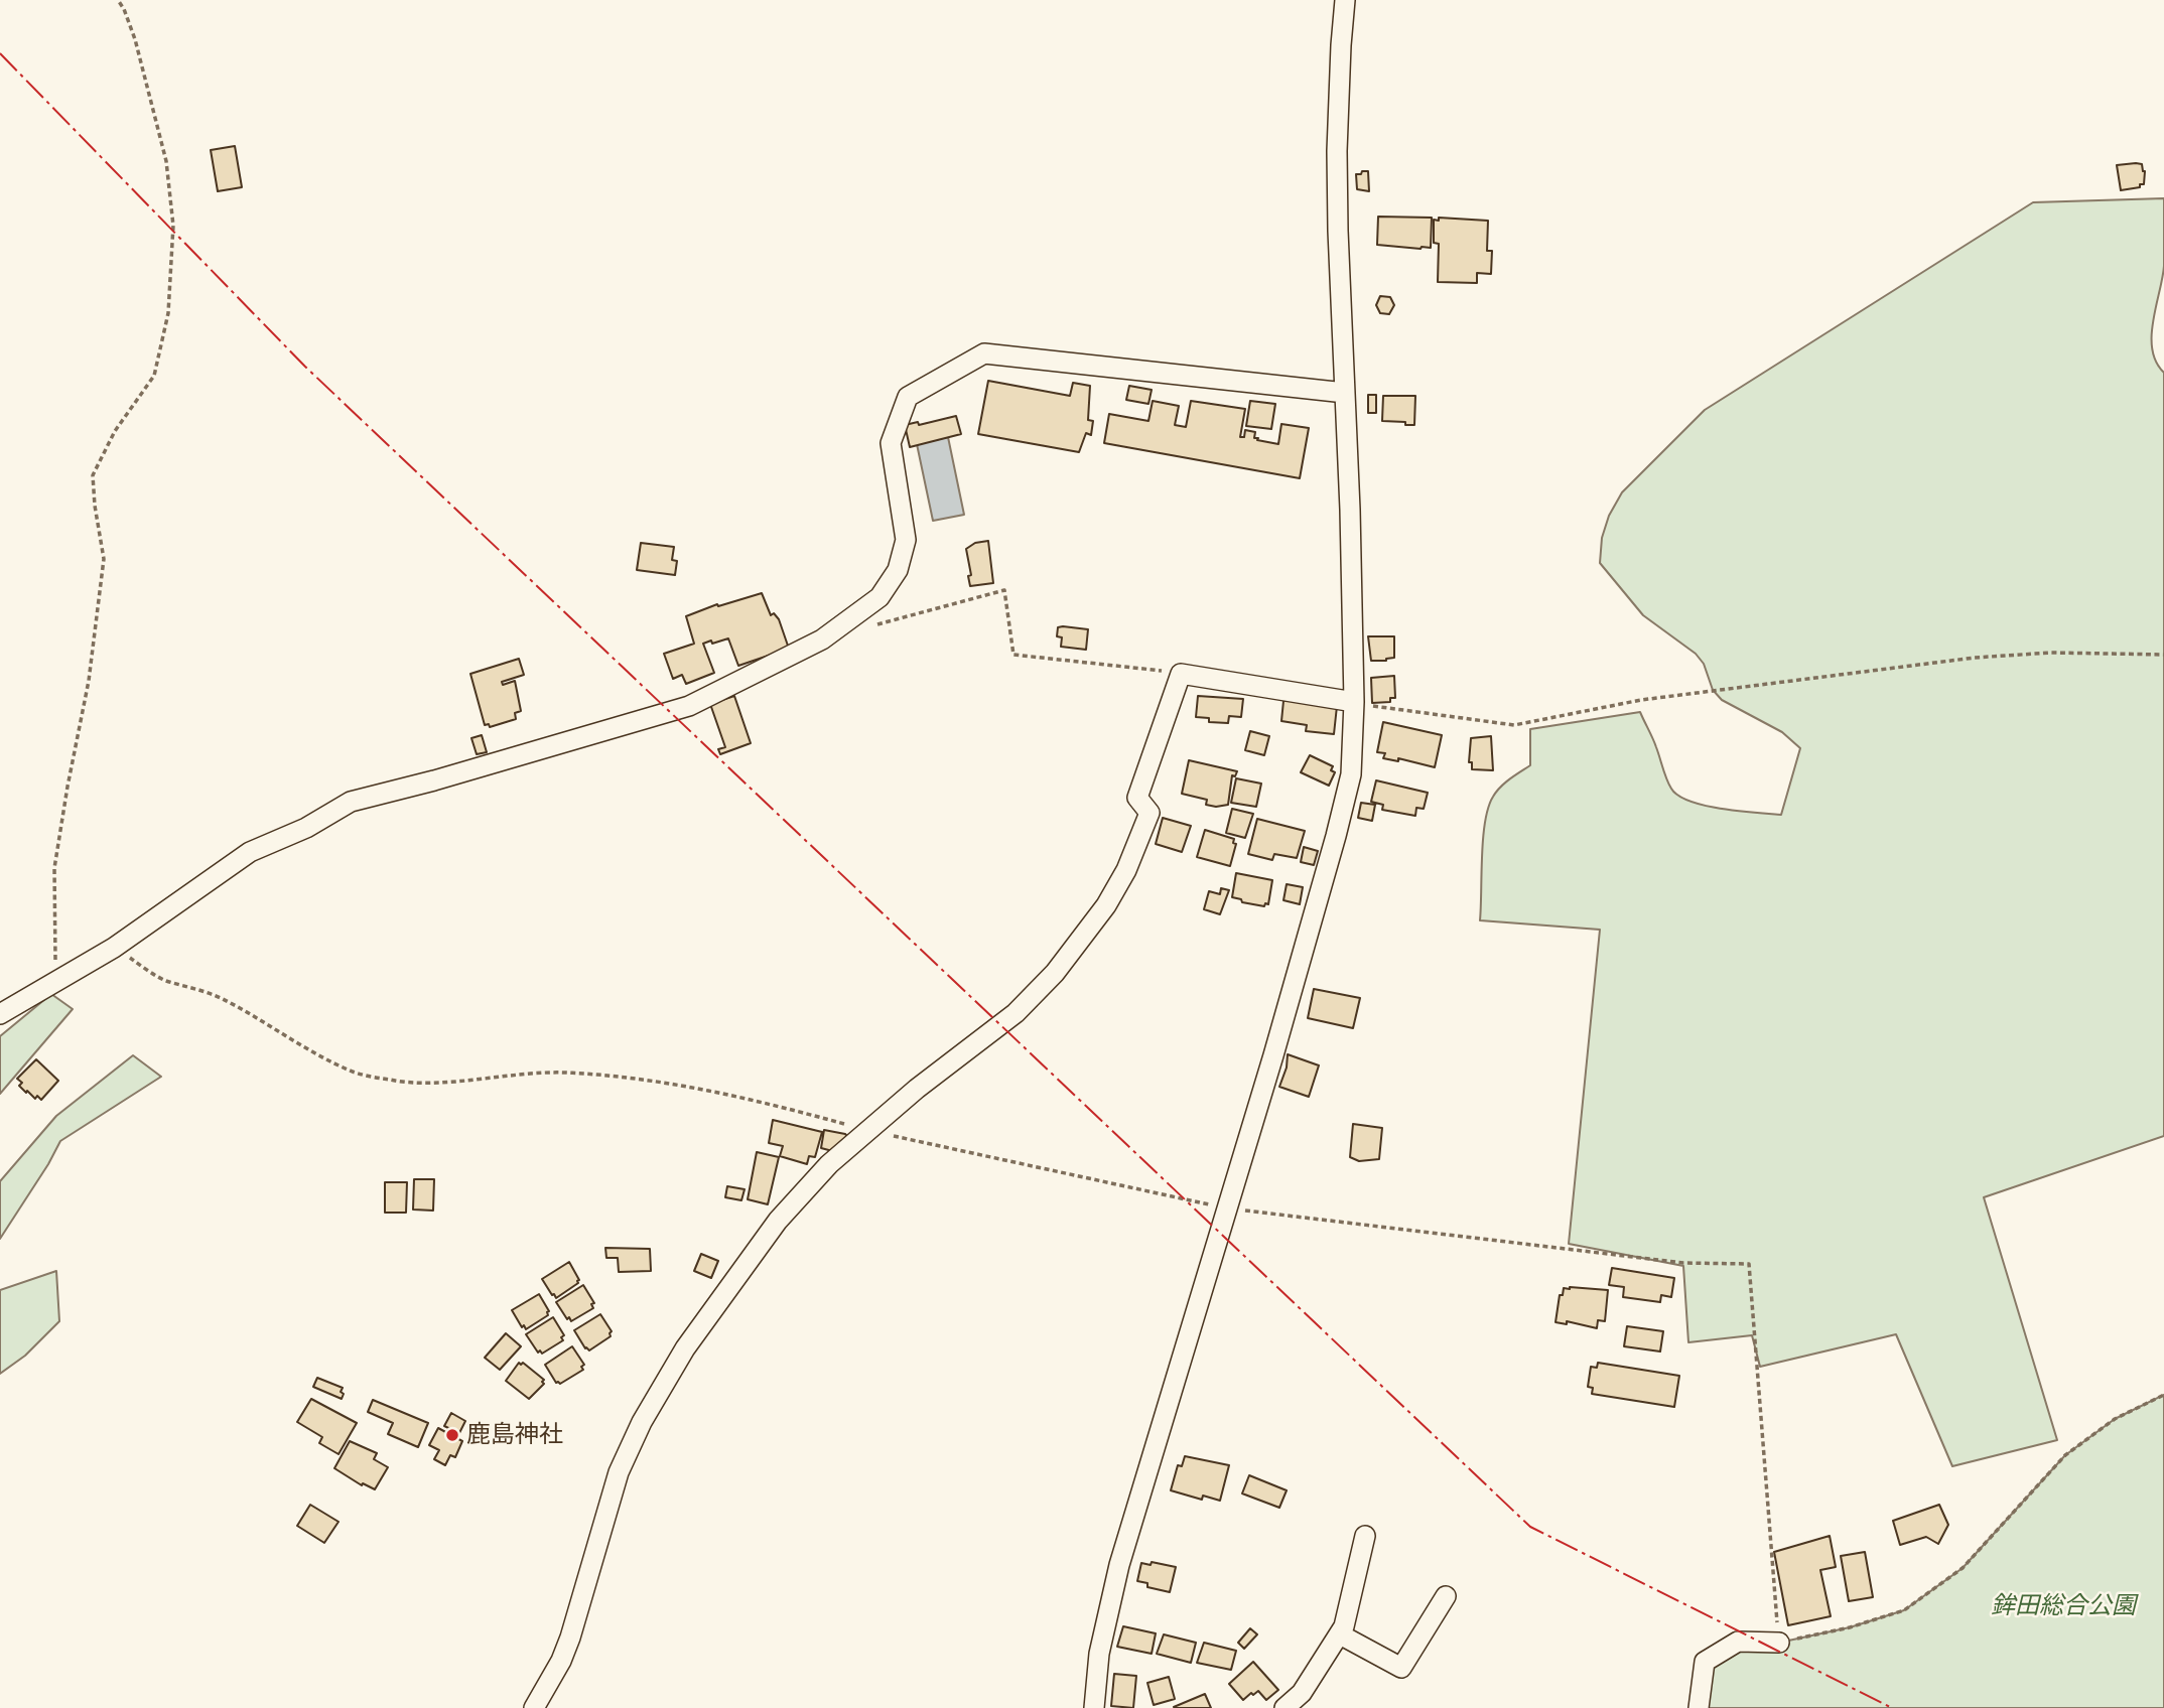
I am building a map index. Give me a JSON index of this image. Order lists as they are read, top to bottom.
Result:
{
  "parks": ["鉾田総合公園"],
  "places": ["鹿島神社"]
}
